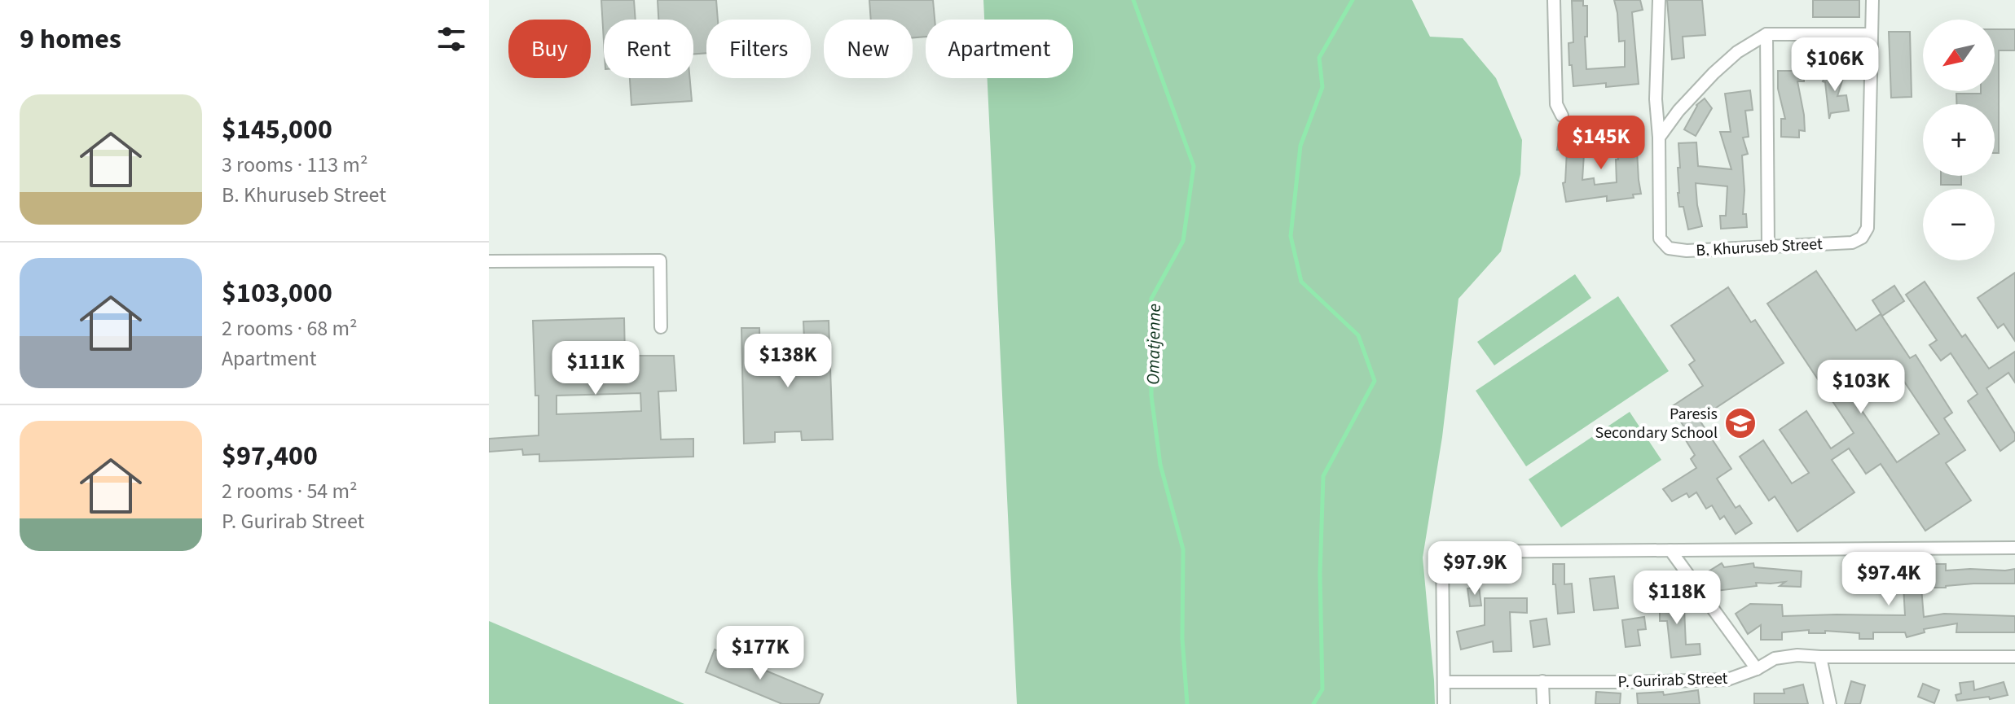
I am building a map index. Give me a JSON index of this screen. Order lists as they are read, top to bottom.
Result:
{
  "streets": {
    "street": ["B. Khuruseb Street", "P. Gurirab Street"]
  },
  "water": ["Omatjenne"],
  "places": {
    "school or university": ["Paresis Secondary School"]
  },
  "north": "bottom left",
  "page": {
    "heading": "9 homes",
    "map_buttons": ["+", "−"],
    "chip": [
      "Buy",
      "Rent",
      "Filters",
      "New",
      "Apartment"
    ],
    "price": [
      "$106K",
      "$145K",
      "$138K",
      "$111K",
      "$103K",
      "$97.9K",
      "$97.4K",
      "$118K",
      "$177K"
    ],
    "list": [
      {
        "name": "$145,000",
        "note": "3 rooms · 113 m² · B. Khuruseb Street"
      },
      {
        "name": "$103,000",
        "note": "2 rooms · 68 m² · Apartment"
      },
      {
        "name": "$97,400",
        "note": "2 rooms · 54 m² · P. Gurirab Street"
      }
    ]
  }
}
